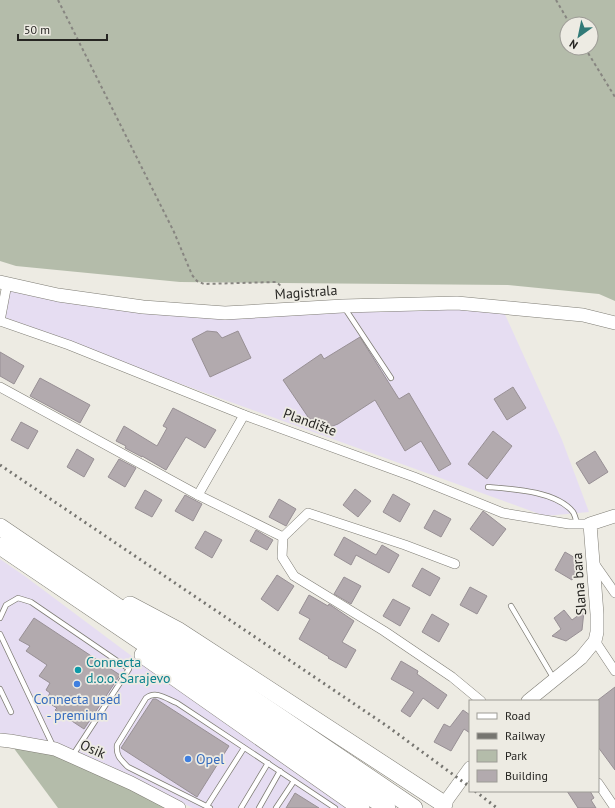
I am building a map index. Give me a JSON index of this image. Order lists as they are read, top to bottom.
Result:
{
  "streets": {
    "main road": [
      "Magistrala",
      "Plandište",
      "Slana bara",
      "Osik"
    ]
  },
  "crossings": [
    ["Plandište", "Slana bara"]
  ],
  "places": ["Connecta d.o.o. Sarajevo", "Connecta used - premium", "Opel"],
  "legend": [
    "Road",
    "Railway",
    "Park",
    "Building"
  ],
  "scale_bar": "50 m",
  "north": "bottom left"
}
